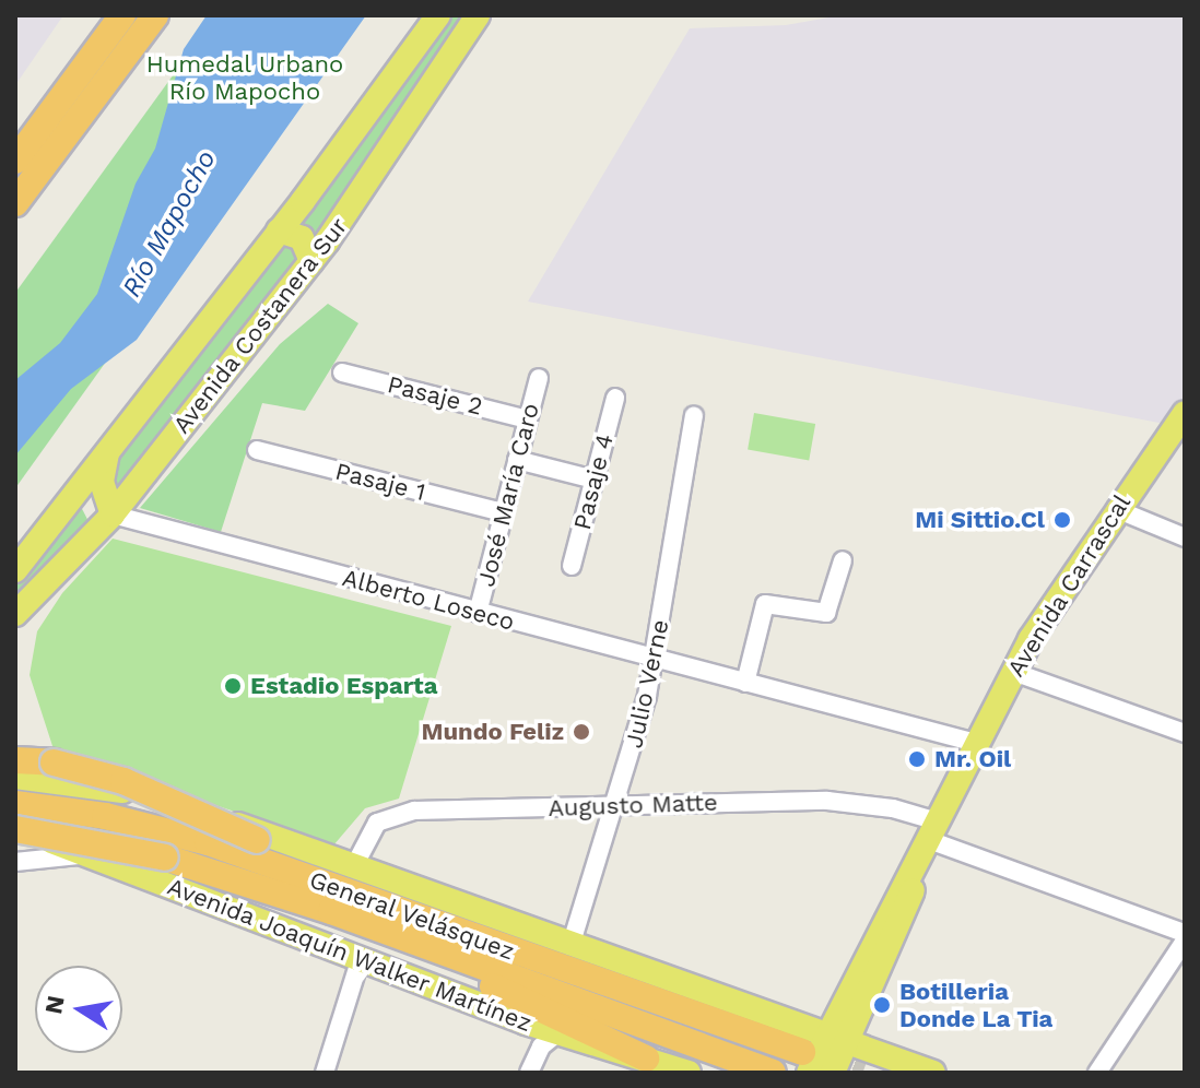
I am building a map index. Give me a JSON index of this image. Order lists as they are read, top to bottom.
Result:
{
  "streets": {
    "highway": ["General Velásquez"],
    "main road": ["Avenida Costanera Sur", "Avenida Carrascal", "Avenida Joaquín Walker Martínez"],
    "street": [
      "Pasaje 2",
      "Pasaje 1",
      "Pasaje 4",
      "José María Caro",
      "Alberto Loseco",
      "Julio Verne",
      "Augusto Matte"
    ]
  },
  "crossings": [
    ["Avenida Costanera Sur", "Alberto Loseco"],
    ["Pasaje 2", "José María Caro"],
    ["Pasaje 1", "José María Caro"],
    ["José María Caro", "Alberto Loseco"],
    ["Avenida Carrascal", "Alberto Loseco"],
    ["Avenida Carrascal", "Augusto Matte"],
    ["Avenida Carrascal", "General Velásquez"],
    ["Alberto Loseco", "Julio Verne"],
    ["Julio Verne", "Augusto Matte"],
    ["General Velásquez", "Avenida Joaquín Walker Martínez"]
  ],
  "water": ["Río Mapocho"],
  "parks": ["Humedal Urbano Río Mapocho"],
  "places": [
    "Mi Sittio.Cl",
    "Estadio Esparta",
    "Mundo Feliz",
    "Mr. Oil",
    "Botilleria Donde La Tia"
  ],
  "north": "left"
}
